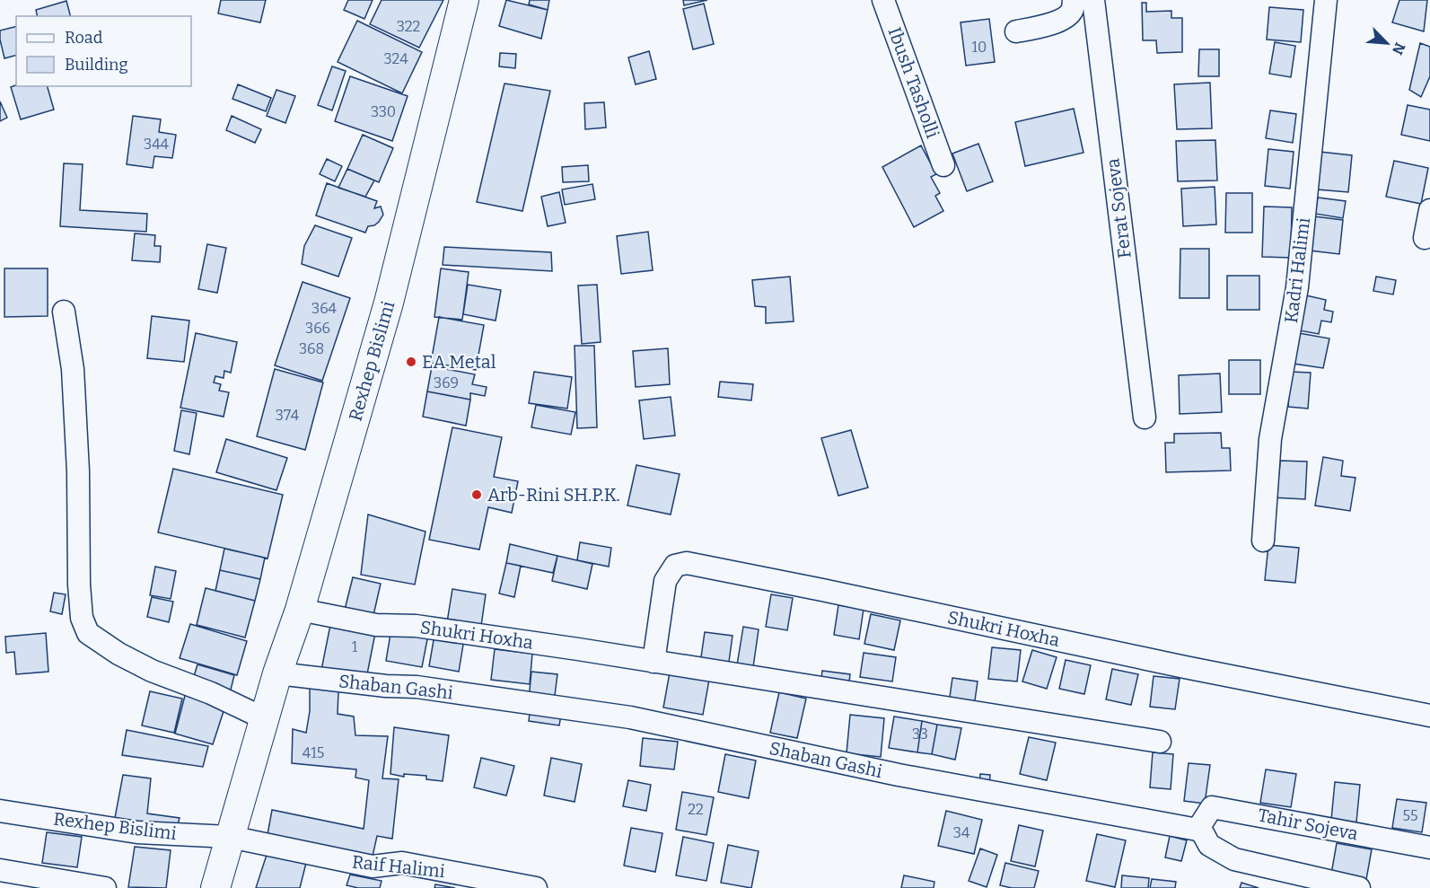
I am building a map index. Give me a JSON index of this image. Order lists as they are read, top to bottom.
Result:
{
  "streets": {
    "main road": ["Rexhep Bislimi"],
    "street": [
      "Ibush Tasholli",
      "Ferat Sojeva",
      "Kadri Halimi",
      "Shukri Hoxha",
      "Shaban Gashi",
      "Tahir Sojeva",
      "Raif Halimi"
    ]
  },
  "crossings": [
    ["Rexhep Bislimi", "Shukri Hoxha"],
    ["Rexhep Bislimi", "Shaban Gashi"],
    ["Rexhep Bislimi", "Raif Halimi"],
    ["Shaban Gashi", "Tahir Sojeva"]
  ],
  "places": ["EA Metal", "Arb-Rini SH.P.K."],
  "house_numbers": [
    "322",
    "10",
    "324",
    "330",
    "344",
    "364",
    "366",
    "368",
    "369",
    "374",
    "1",
    "33",
    "415",
    "22",
    "55",
    "34"
  ],
  "legend": ["Road", "Building"],
  "north": "bottom right"
}
